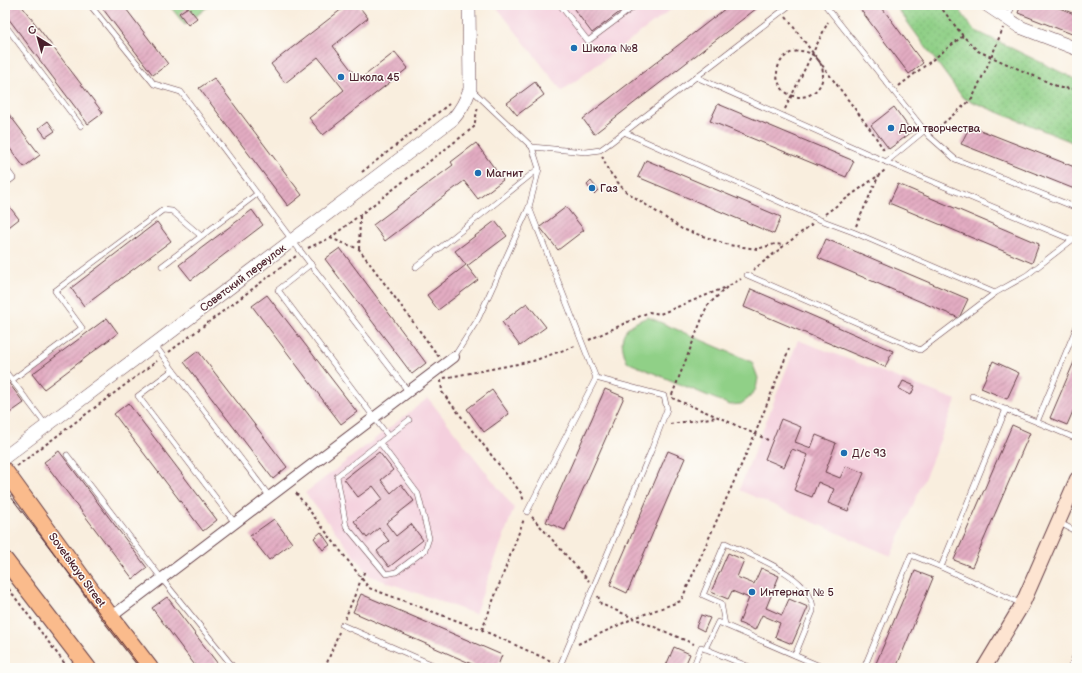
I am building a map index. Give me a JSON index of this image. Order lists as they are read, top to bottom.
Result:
{
  "streets": {
    "main road": ["Sovetskaya Street"],
    "street": ["Советский переулок"]
  },
  "places": [
    "Школа №8",
    "Школа 45",
    "Дом творчества",
    "Магнит",
    "Газ",
    "Д/с 93",
    "Интернат № 5"
  ],
  "north": "top left"
}
